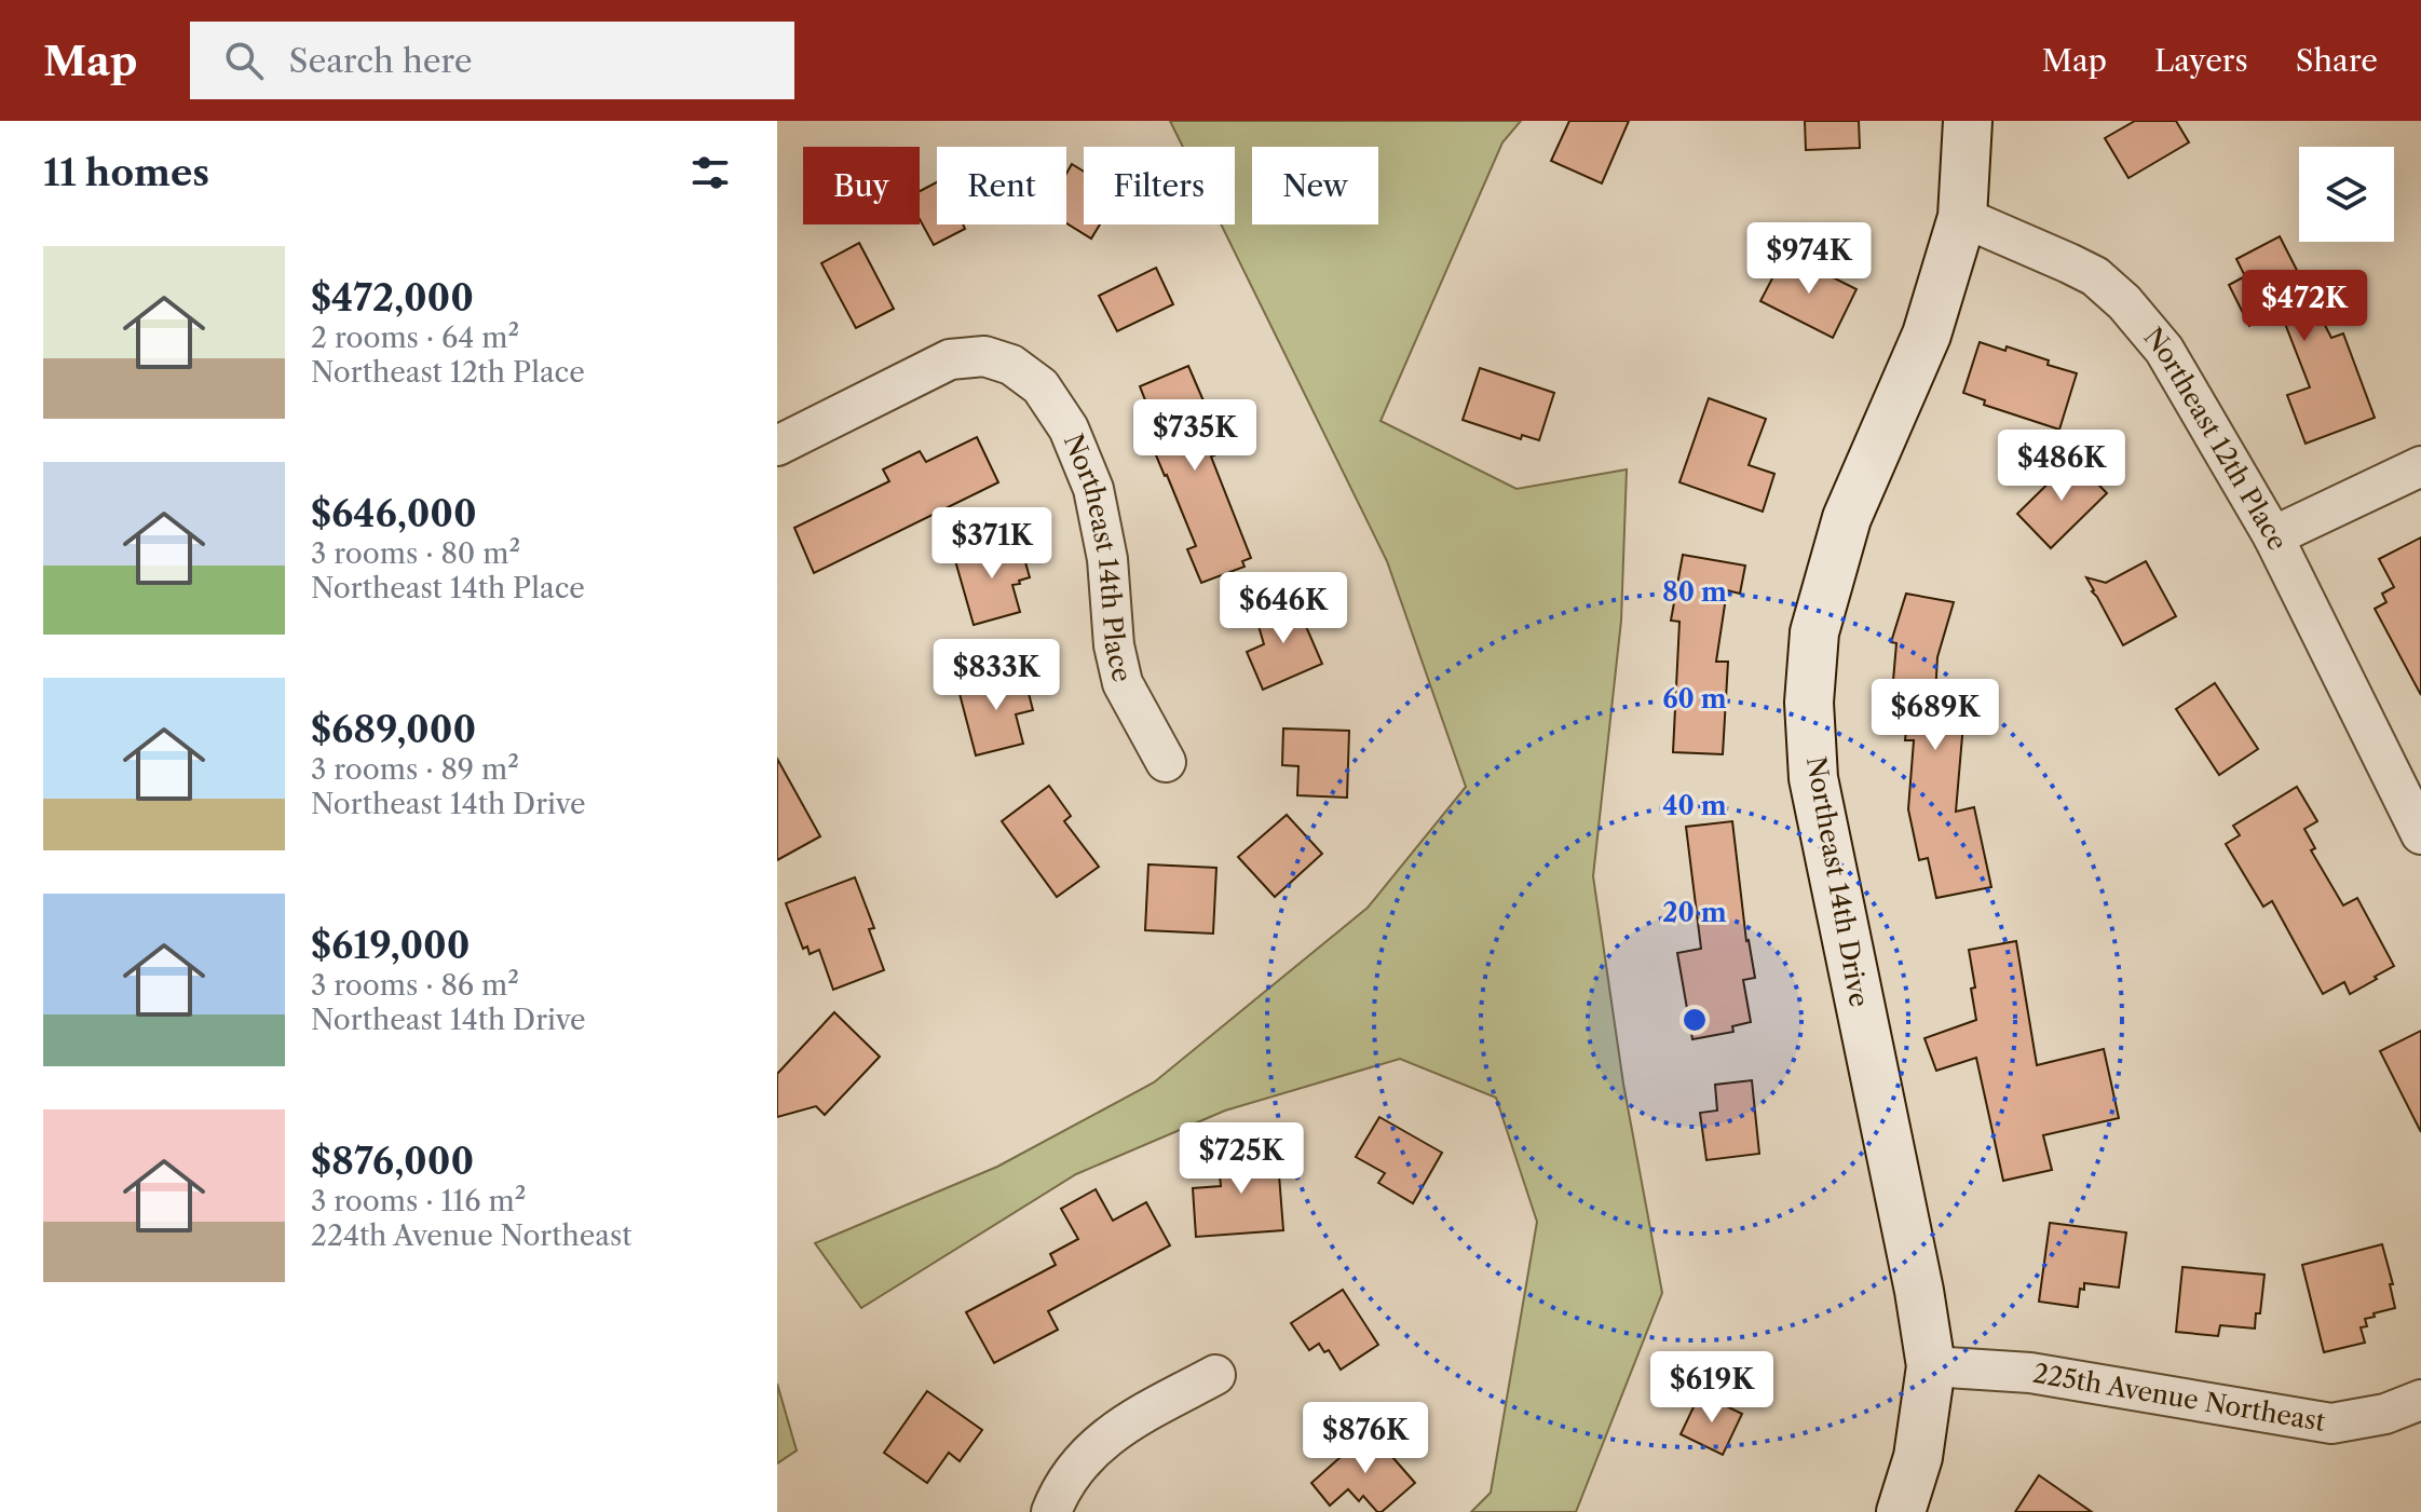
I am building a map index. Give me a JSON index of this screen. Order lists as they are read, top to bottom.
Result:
{
  "streets": {
    "street": [
      "Northeast 12th Place",
      "Northeast 14th Place",
      "Northeast 14th Drive",
      "225th Avenue Northeast"
    ]
  },
  "crossings": [
    ["Northeast 12th Place", "Northeast 14th Drive"],
    ["Northeast 14th Drive", "225th Avenue Northeast"]
  ],
  "page": {
    "header": "Map",
    "search": "Search here",
    "nav": ["Map", "Layers", "Share"],
    "heading": "11 homes",
    "chip": [
      "Buy",
      "Rent",
      "Filters",
      "New"
    ],
    "price": [
      "$974K",
      "$472K",
      "$735K",
      "$486K",
      "$371K",
      "$646K",
      "$833K",
      "$689K",
      "$725K",
      "$619K",
      "$876K"
    ],
    "list": [
      {
        "name": "$472,000",
        "note": "2 rooms · 64 m² · Northeast 12th Place"
      },
      {
        "name": "$646,000",
        "note": "3 rooms · 80 m² · Northeast 14th Place"
      },
      {
        "name": "$689,000",
        "note": "3 rooms · 89 m² · Northeast 14th Drive"
      },
      {
        "name": "$619,000",
        "note": "3 rooms · 86 m² · Northeast 14th Drive"
      },
      {
        "name": "$876,000",
        "note": "3 rooms · 116 m² · 224th Avenue Northeast"
      }
    ]
  },
  "rings": [
    "80 m",
    "60 m",
    "40 m",
    "20 m"
  ]
}
